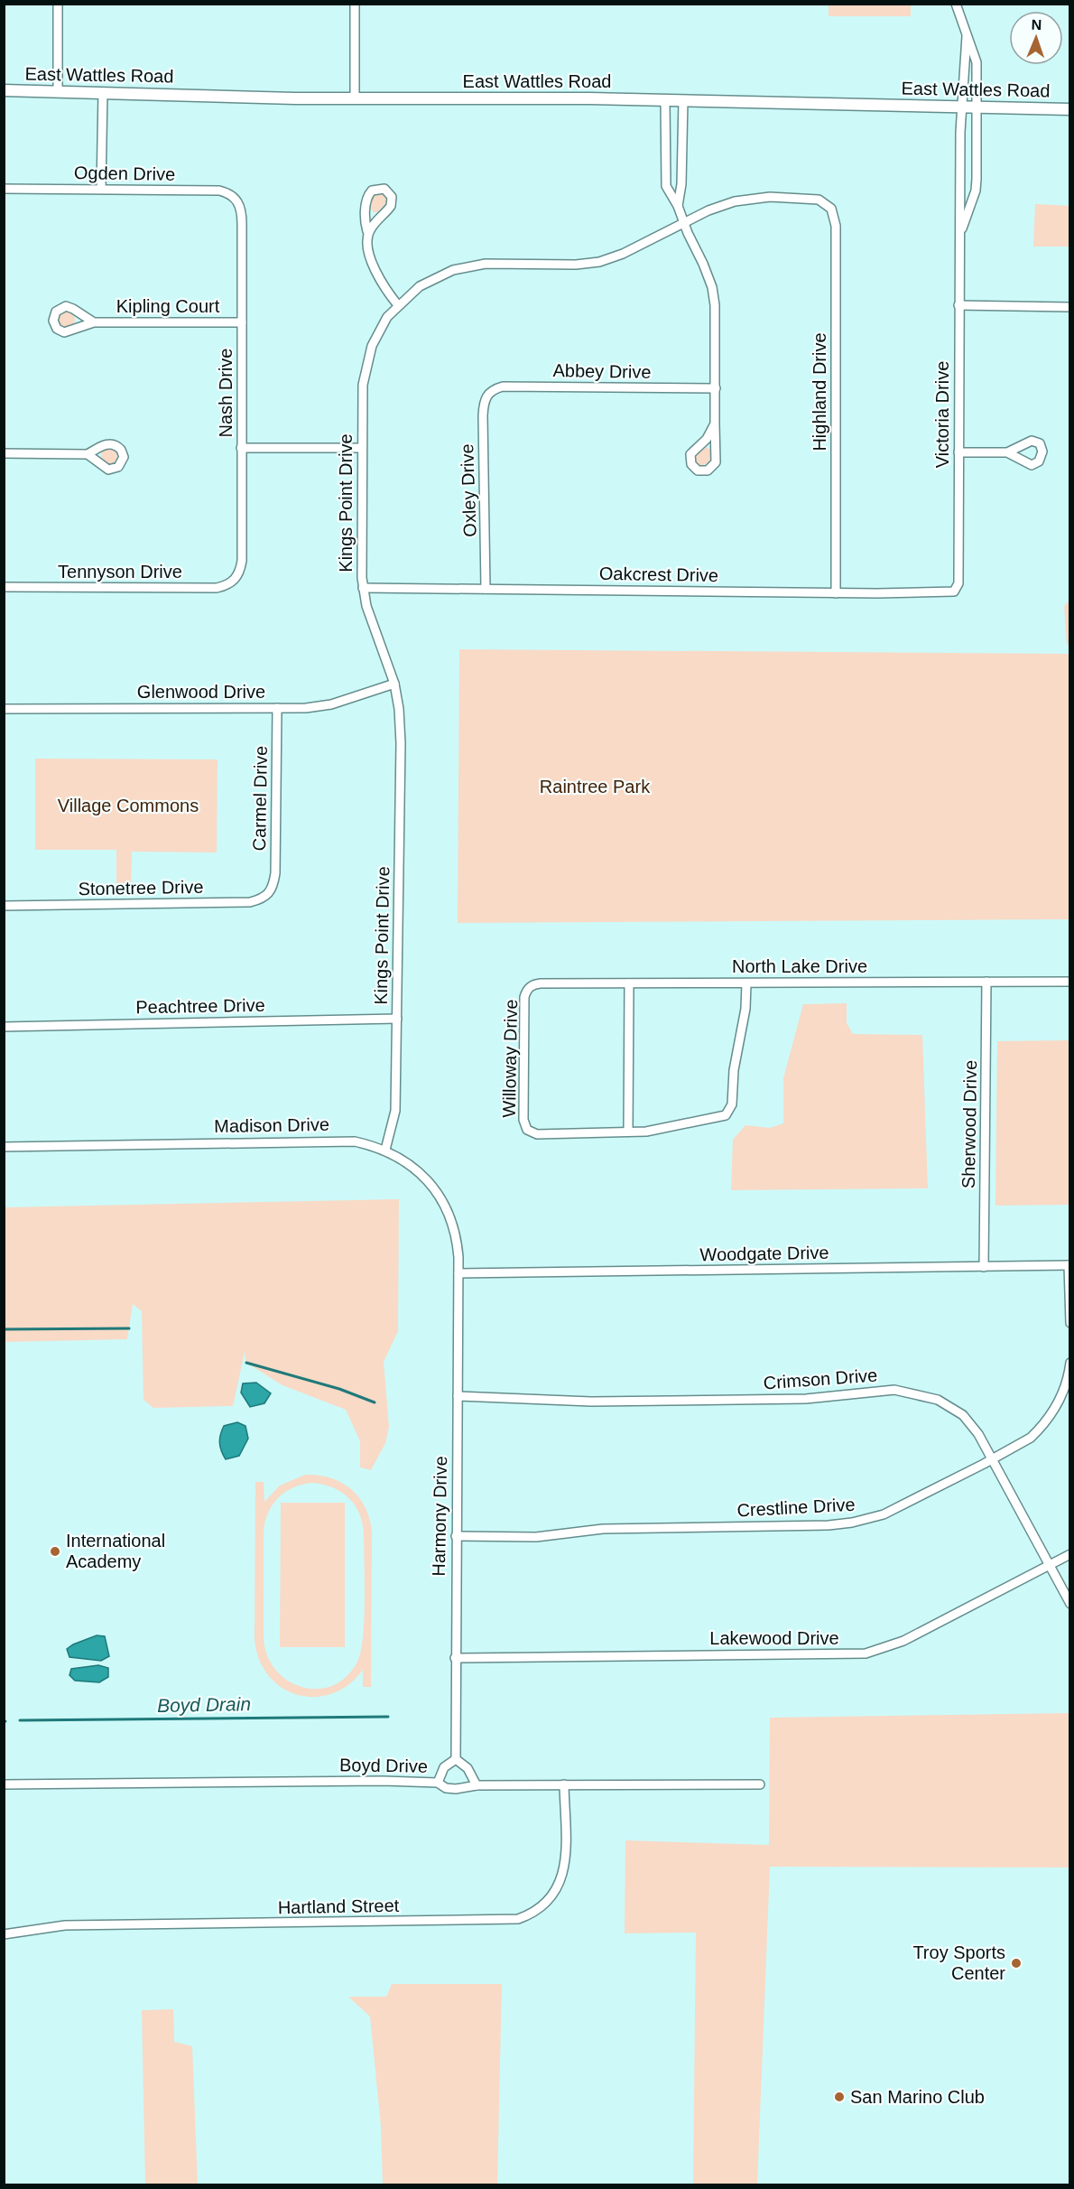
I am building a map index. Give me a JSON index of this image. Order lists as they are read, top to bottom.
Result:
{
  "streets": {
    "main road": ["East Wattles Road"],
    "street": [
      "Ogden Drive",
      "Kipling Court",
      "Abbey Drive",
      "Highland Drive",
      "Nash Drive",
      "Victoria Drive",
      "Oxley Drive",
      "Kings Point Drive",
      "Tennyson Drive",
      "Oakcrest Drive",
      "Glenwood Drive",
      "Carmel Drive",
      "Stonetree Drive",
      "North Lake Drive",
      "Peachtree Drive",
      "Willoway Drive",
      "Sherwood Drive",
      "Madison Drive",
      "Woodgate Drive",
      "Crimson Drive",
      "Crestline Drive",
      "Harmony Drive",
      "Lakewood Drive",
      "Boyd Drive",
      "Hartland Street"
    ]
  },
  "crossings": [
    ["East Wattles Road", "Victoria Drive"],
    ["Ogden Drive", "Nash Drive"],
    ["Kipling Court", "Nash Drive"],
    ["Abbey Drive", "Oxley Drive"],
    ["Highland Drive", "Kings Point Drive"],
    ["Highland Drive", "Oakcrest Drive"],
    ["Nash Drive", "Tennyson Drive"],
    ["Victoria Drive", "Oakcrest Drive"],
    ["Oxley Drive", "Oakcrest Drive"],
    ["Kings Point Drive", "Oakcrest Drive"],
    ["Kings Point Drive", "Glenwood Drive"],
    ["Kings Point Drive", "Peachtree Drive"],
    ["Kings Point Drive", "Madison Drive"],
    ["Glenwood Drive", "Carmel Drive"],
    ["Carmel Drive", "Stonetree Drive"],
    ["North Lake Drive", "Willoway Drive"],
    ["North Lake Drive", "Sherwood Drive"],
    ["Sherwood Drive", "Woodgate Drive"],
    ["Madison Drive", "Woodgate Drive"],
    ["Madison Drive", "Harmony Drive"],
    ["Woodgate Drive", "Harmony Drive"],
    ["Crimson Drive", "Crestline Drive"],
    ["Crimson Drive", "Harmony Drive"],
    ["Crimson Drive", "Lakewood Drive"],
    ["Crestline Drive", "Harmony Drive"],
    ["Harmony Drive", "Lakewood Drive"],
    ["Boyd Drive", "Hartland Street"]
  ],
  "water": ["Boyd Drain"],
  "parks": ["Raintree Park", "Village Commons"],
  "places": ["International Academy", "Troy Sports Center", "San Marino Club"],
  "north": "top"
}
